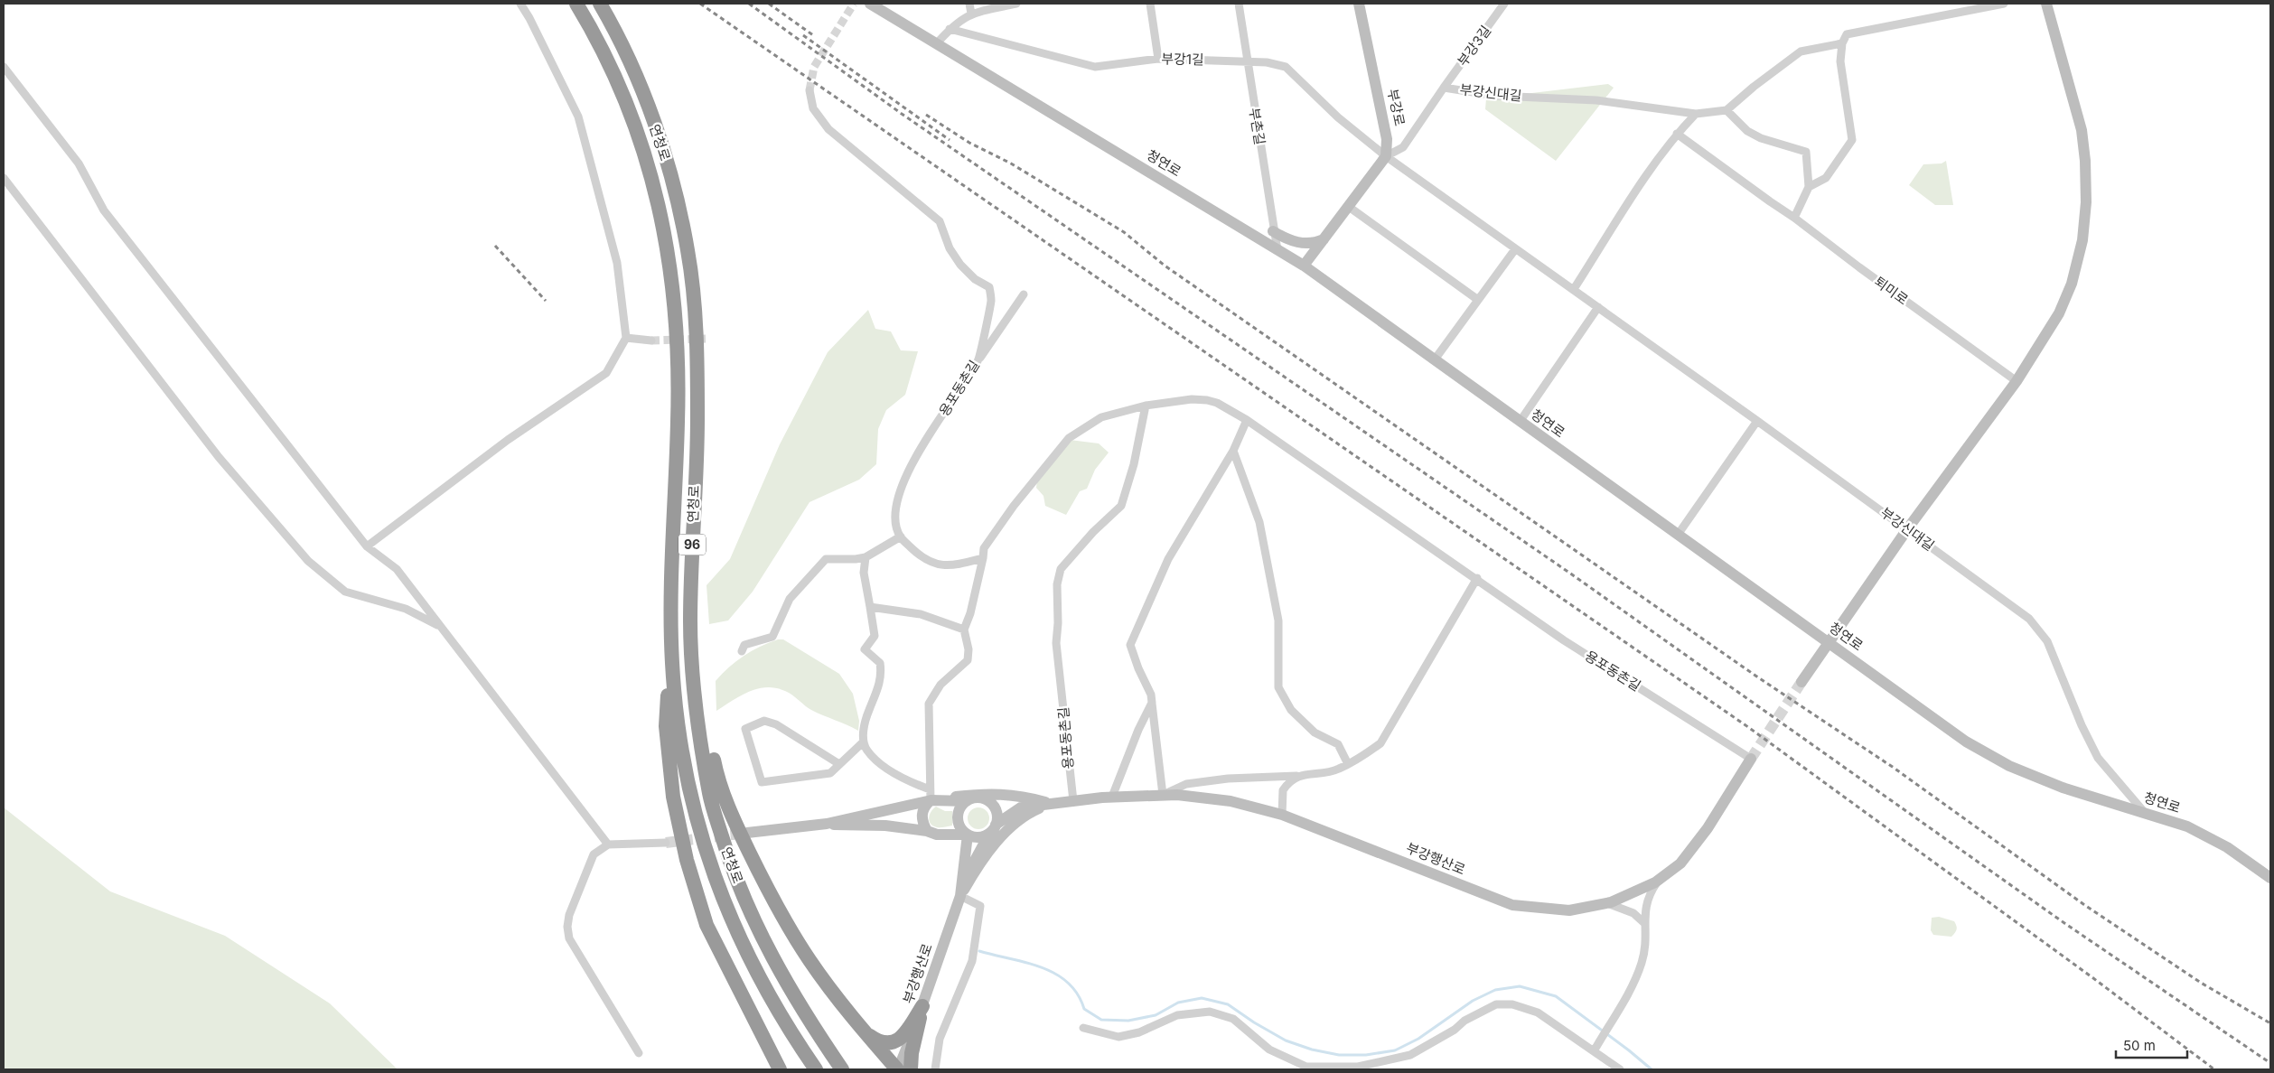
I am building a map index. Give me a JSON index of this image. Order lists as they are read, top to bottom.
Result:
{
  "streets": {
    "highway": ["연청로", "96"],
    "street": [
      "부강3길",
      "부강1길",
      "부강신대길",
      "부강로",
      "부촌길",
      "청연로",
      "퇴미로",
      "용포동촌길",
      "부강행산로"
    ]
  },
  "crossings": [
    ["부강3길", "부강신대길"],
    ["부강1길", "부강신대길"],
    ["부강1길", "부강로"],
    ["부강1길", "부촌길"],
    ["부강신대길", "부강로"],
    ["부강신대길", "청연로"],
    ["부촌길", "청연로"],
    ["용포동촌길", "부강행산로"]
  ],
  "scale_bar": "50 m"
}
